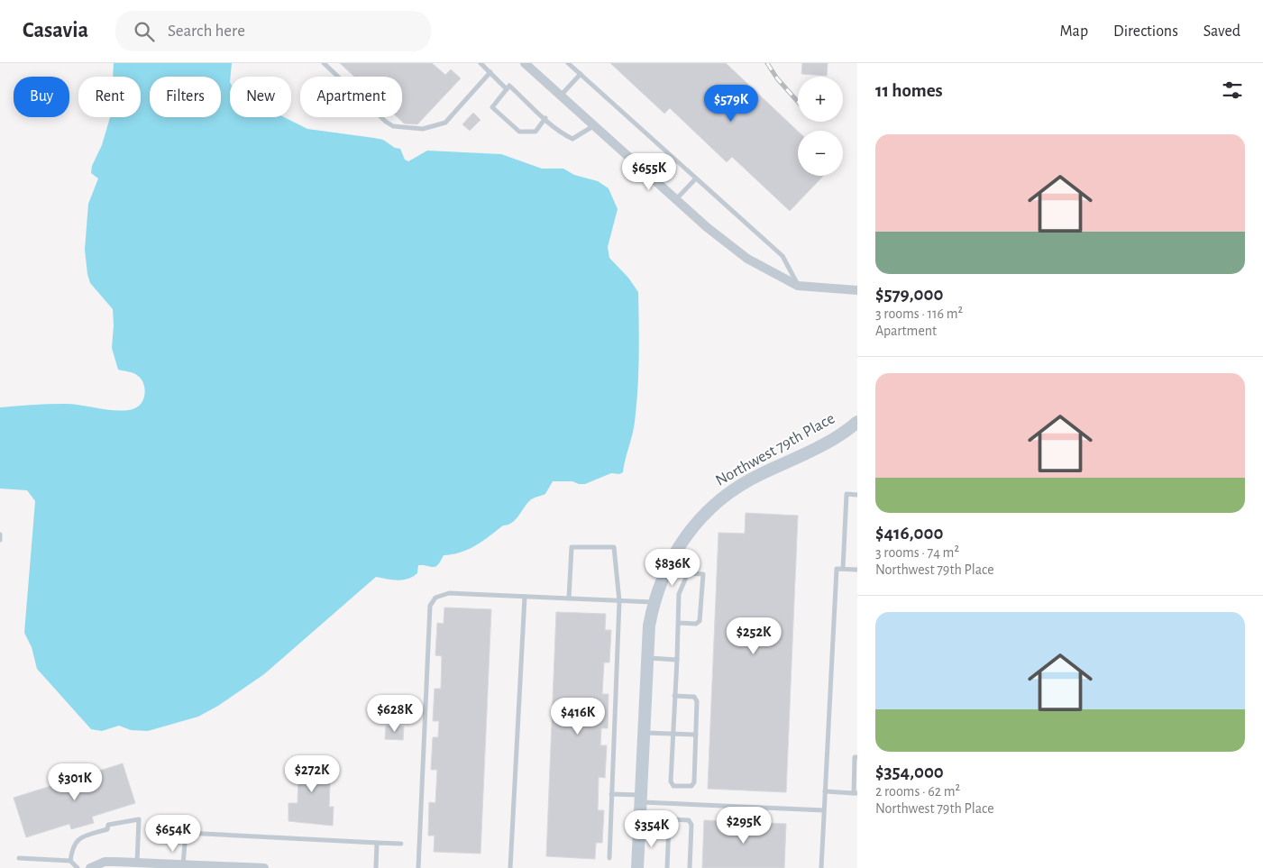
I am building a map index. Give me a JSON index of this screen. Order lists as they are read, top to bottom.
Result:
{
  "streets": {
    "main road": ["Northwest 79th Place"]
  },
  "page": {
    "header": "Casavia",
    "search": "Search here",
    "nav": ["Map", "Directions", "Saved"],
    "heading": "11 homes",
    "map_buttons": ["+", "−"],
    "chip": [
      "Buy",
      "Rent",
      "Filters",
      "New",
      "Apartment"
    ],
    "price": [
      "$579K",
      "$655K",
      "$836K",
      "$252K",
      "$628K",
      "$416K",
      "$272K",
      "$301K",
      "$295K",
      "$354K",
      "$654K"
    ],
    "list": [
      {
        "name": "$579,000",
        "note": "3 rooms · 116 m² · Apartment"
      },
      {
        "name": "$416,000",
        "note": "3 rooms · 74 m² · Northwest 79th Place"
      },
      {
        "name": "$354,000",
        "note": "2 rooms · 62 m² · Northwest 79th Place"
      }
    ]
  }
}
